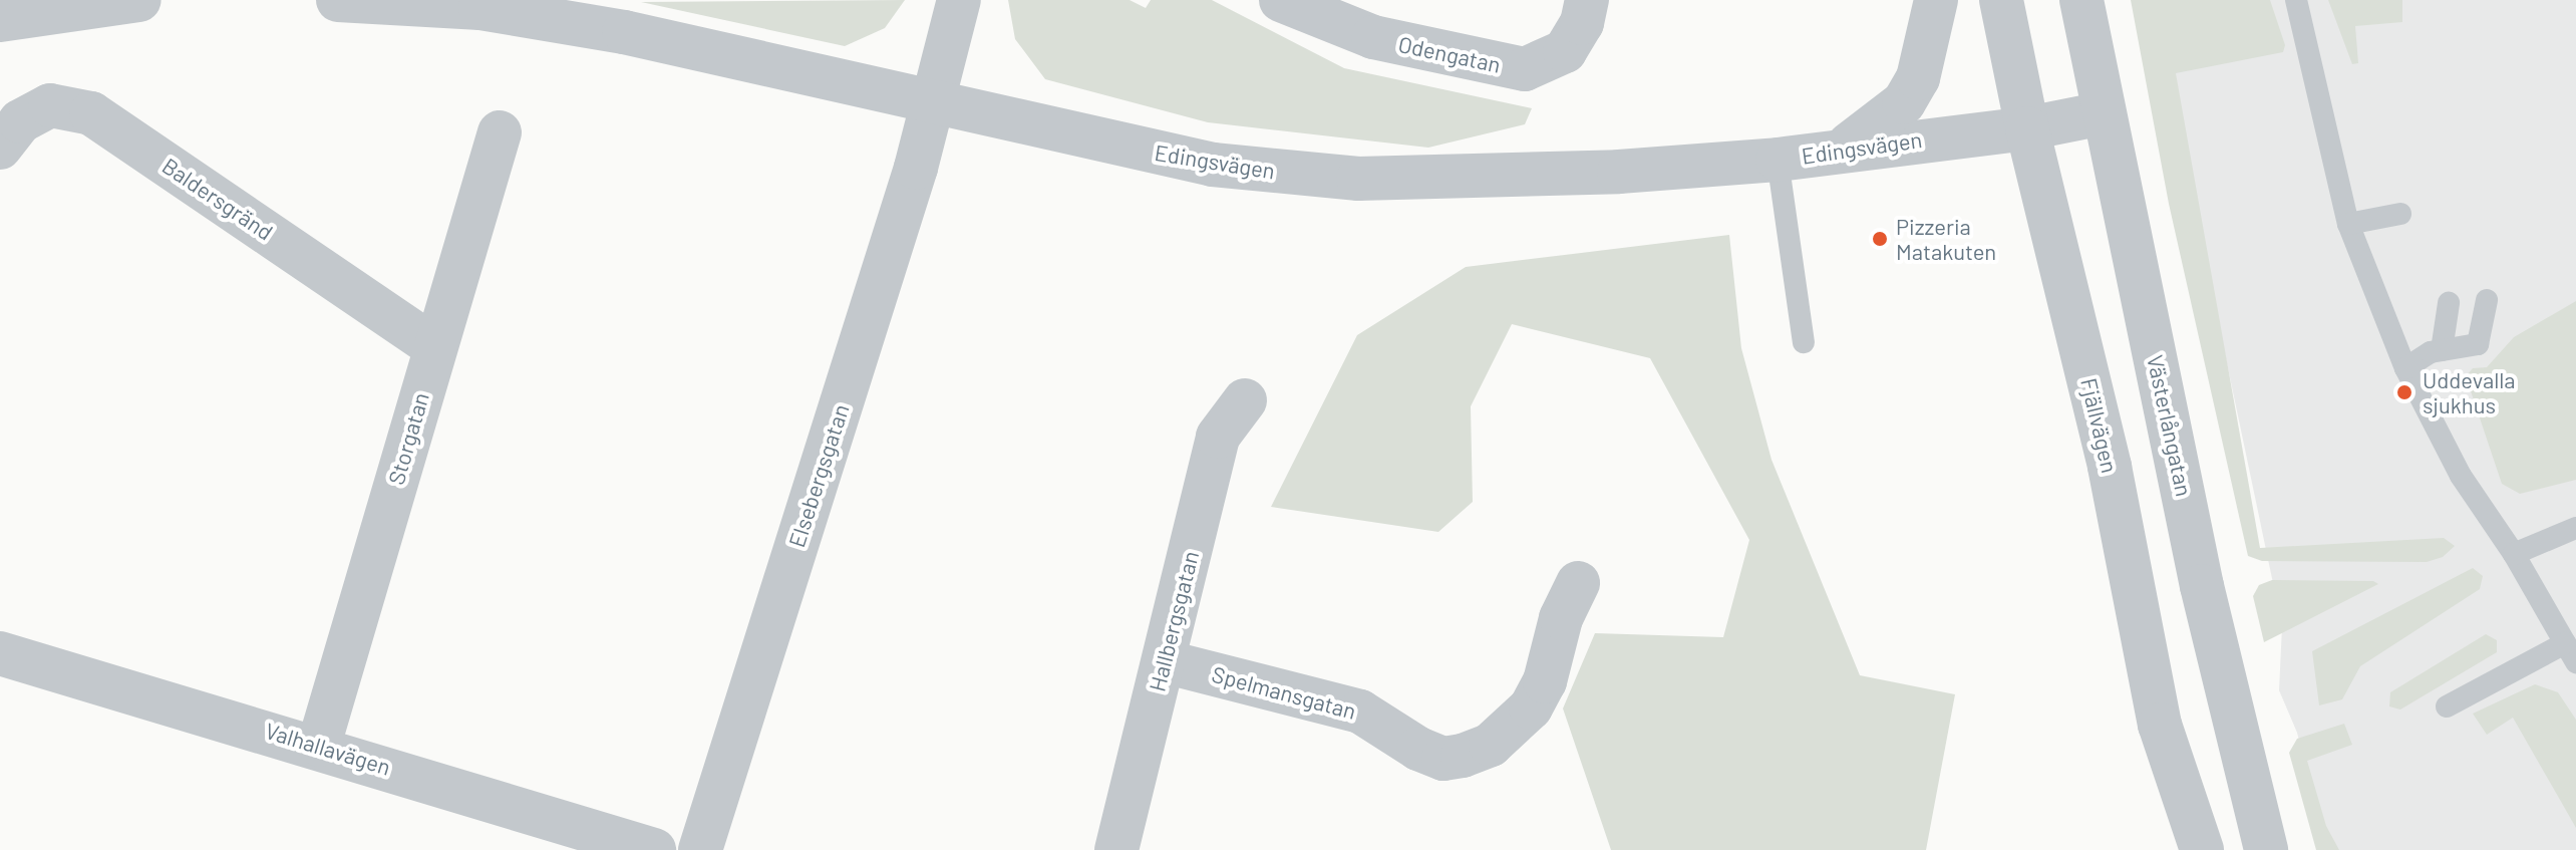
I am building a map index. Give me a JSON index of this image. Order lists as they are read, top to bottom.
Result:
{
  "streets": {
    "street": [
      "Odengatan",
      "Edingsvägen",
      "Baldersgränd",
      "Fjällvägen",
      "Västerlångatan",
      "Storgatan",
      "Elsebergsgatan",
      "Hallbergsgatan",
      "Spelmansgatan",
      "Valhallavägen"
    ]
  },
  "crossings": [
    ["Edingsvägen", "Fjällvägen"],
    ["Edingsvägen", "Västerlångatan"],
    ["Edingsvägen", "Elsebergsgatan"],
    ["Baldersgränd", "Storgatan"],
    ["Storgatan", "Valhallavägen"],
    ["Hallbergsgatan", "Spelmansgatan"]
  ],
  "places": ["Pizzeria Matakuten", "Uddevalla sjukhus"]
}
